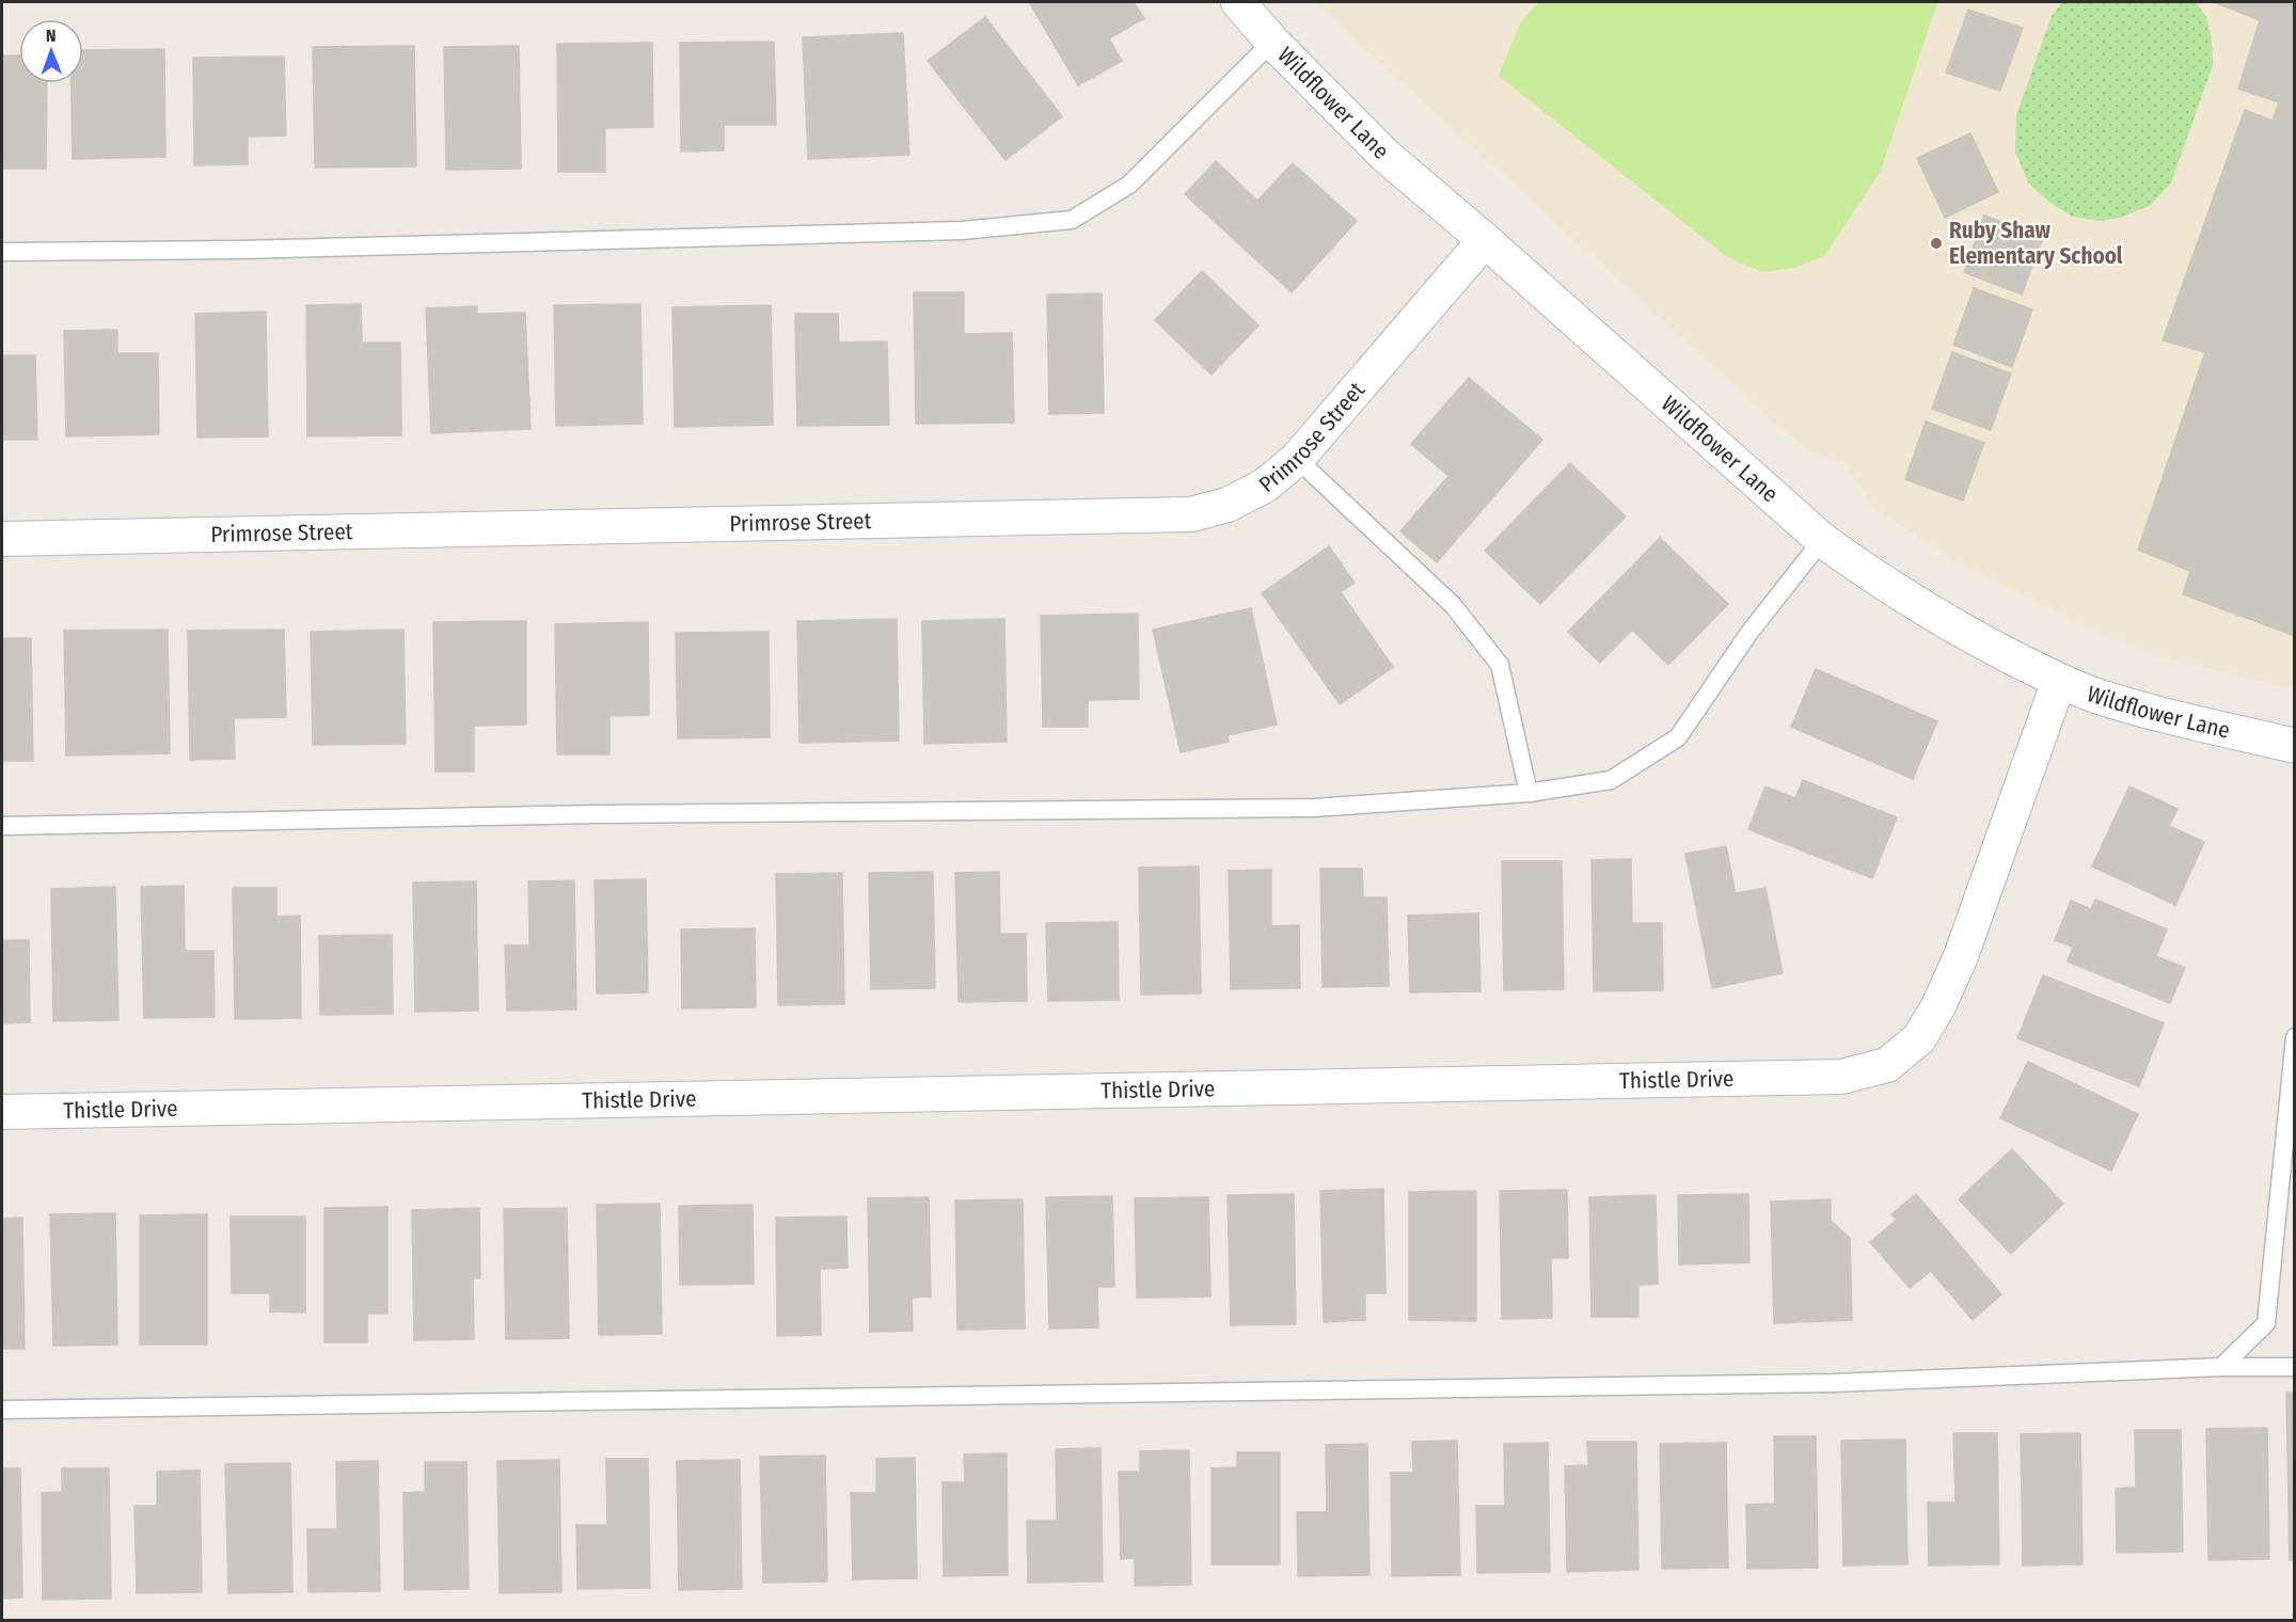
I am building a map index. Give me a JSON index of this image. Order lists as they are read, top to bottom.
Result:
{
  "streets": {
    "street": ["Wildflower Lane", "Primrose Street", "Thistle Drive"]
  },
  "crossings": [
    ["Wildflower Lane", "Primrose Street"],
    ["Wildflower Lane", "Thistle Drive"]
  ],
  "places": ["Ruby Shaw Elementary School"],
  "north": "top"
}
